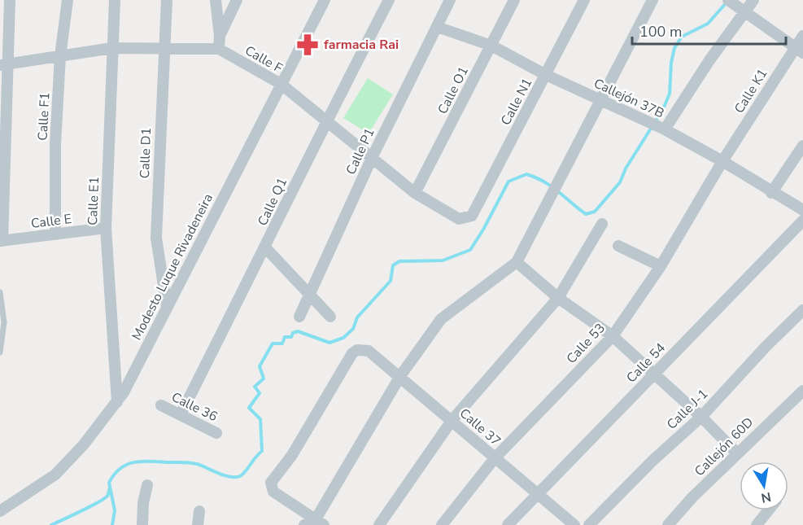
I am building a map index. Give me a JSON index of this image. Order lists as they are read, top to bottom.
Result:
{
  "streets": {
    "street": [
      "Calle F",
      "Calle O1",
      "Calle K1",
      "Callejón 37B",
      "Calle N1",
      "Calle F1",
      "Calle P1",
      "Calle D1",
      "Calle E1",
      "Calle Q1",
      "Calle E",
      "Modesto Luque Rivadeneira",
      "Calle 53",
      "Calle 54",
      "Calle 36",
      "Calle J-1",
      "Calle 37",
      "Callejón 60D"
    ]
  },
  "crossings": [
    ["Calle F", "Calle O1"],
    ["Calle F", "Calle N1"],
    ["Calle F", "Calle P1"],
    ["Calle F", "Calle Q1"],
    ["Calle F", "Modesto Luque Rivadeneira"],
    ["Calle O1", "Callejón 37B"],
    ["Calle K1", "Callejón 37B"],
    ["Calle K1", "Calle 53"],
    ["Callejón 37B", "Calle N1"],
    ["Callejón 37B", "Calle P1"],
    ["Callejón 37B", "Calle 53"],
    ["Calle F1", "Calle E"],
    ["Calle D1", "Modesto Luque Rivadeneira"],
    ["Calle E1", "Calle E"],
    ["Calle E1", "Modesto Luque Rivadeneira"],
    ["Calle Q1", "Calle 36"],
    ["Calle 53", "Calle 37"],
    ["Calle 54", "Calle 37"]
  ],
  "places": {
    "pharmacy": ["farmacia Rai"]
  },
  "scale_bar": "100 m",
  "north": "bottom"
}
